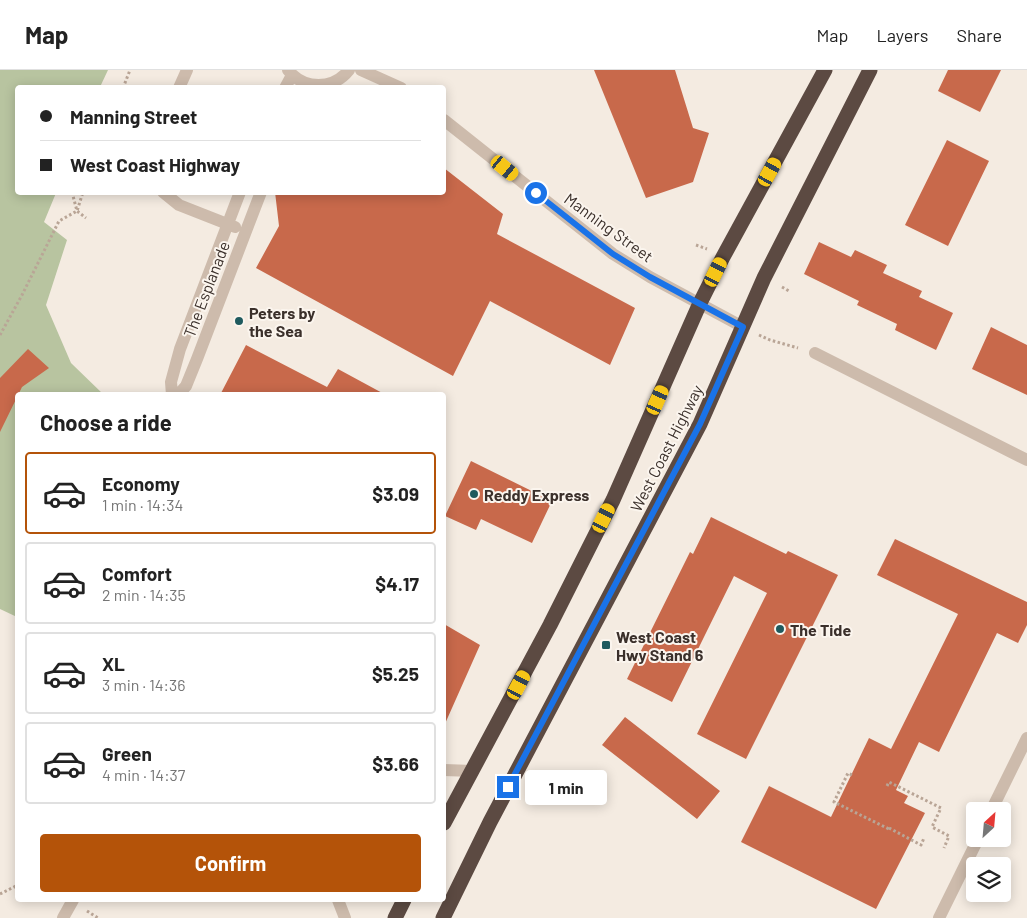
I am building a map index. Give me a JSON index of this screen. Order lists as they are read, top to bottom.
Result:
{
  "streets": {
    "highway": ["West Coast Highway"],
    "street": ["Manning Street", "The Esplanade"]
  },
  "crossings": [
    ["Manning Street", "West Coast Highway"]
  ],
  "places": {
    "other": ["Peters by the Sea", "Reddy Express", "The Tide"],
    "transit": ["West Coast Hwy Stand 6"]
  },
  "north": "top right",
  "page": {
    "header": "Map",
    "nav": ["Map", "Layers", "Share"],
    "banner": ["Manning Street", "West Coast Highway"],
    "heading": "Choose a ride",
    "list": [
      {
        "name": "Economy",
        "note": "1 min · 14:34",
        "value": "$3.09"
      },
      {
        "name": "Comfort",
        "note": "2 min · 14:35",
        "value": "$4.17"
      },
      {
        "name": "XL",
        "note": "3 min · 14:36",
        "value": "$5.25"
      },
      {
        "name": "Green",
        "note": "4 min · 14:37",
        "value": "$3.66"
      }
    ],
    "bubble": "1 min",
    "buttons": "Confirm"
  }
}
